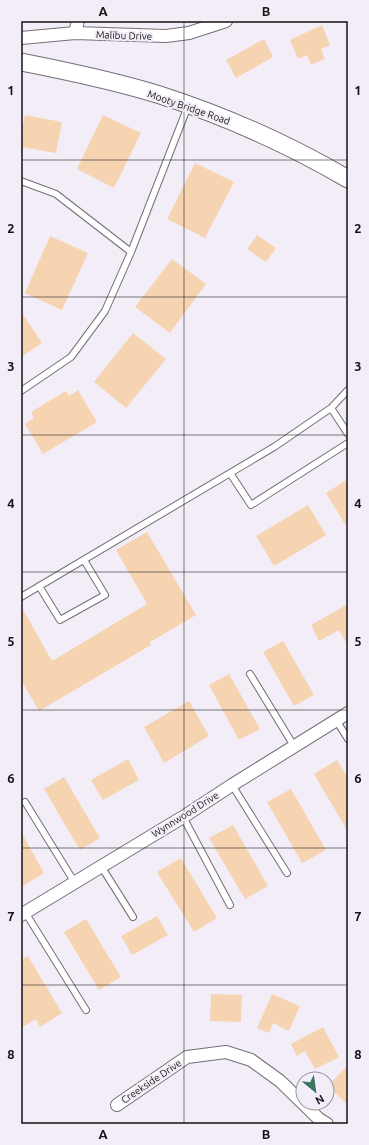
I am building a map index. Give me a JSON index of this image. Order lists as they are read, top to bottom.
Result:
{
  "streets": {
    "main road": ["Mooty Bridge Road"],
    "street": ["Malibu Drive", "Wynnwood Drive", "Creekside Drive"]
  },
  "north": "bottom right",
  "grid": {
    "columns": ["A", "B"],
    "rows": [
      "1",
      "2",
      "3",
      "4",
      "5",
      "6",
      "7",
      "8"
    ]
  }
}
